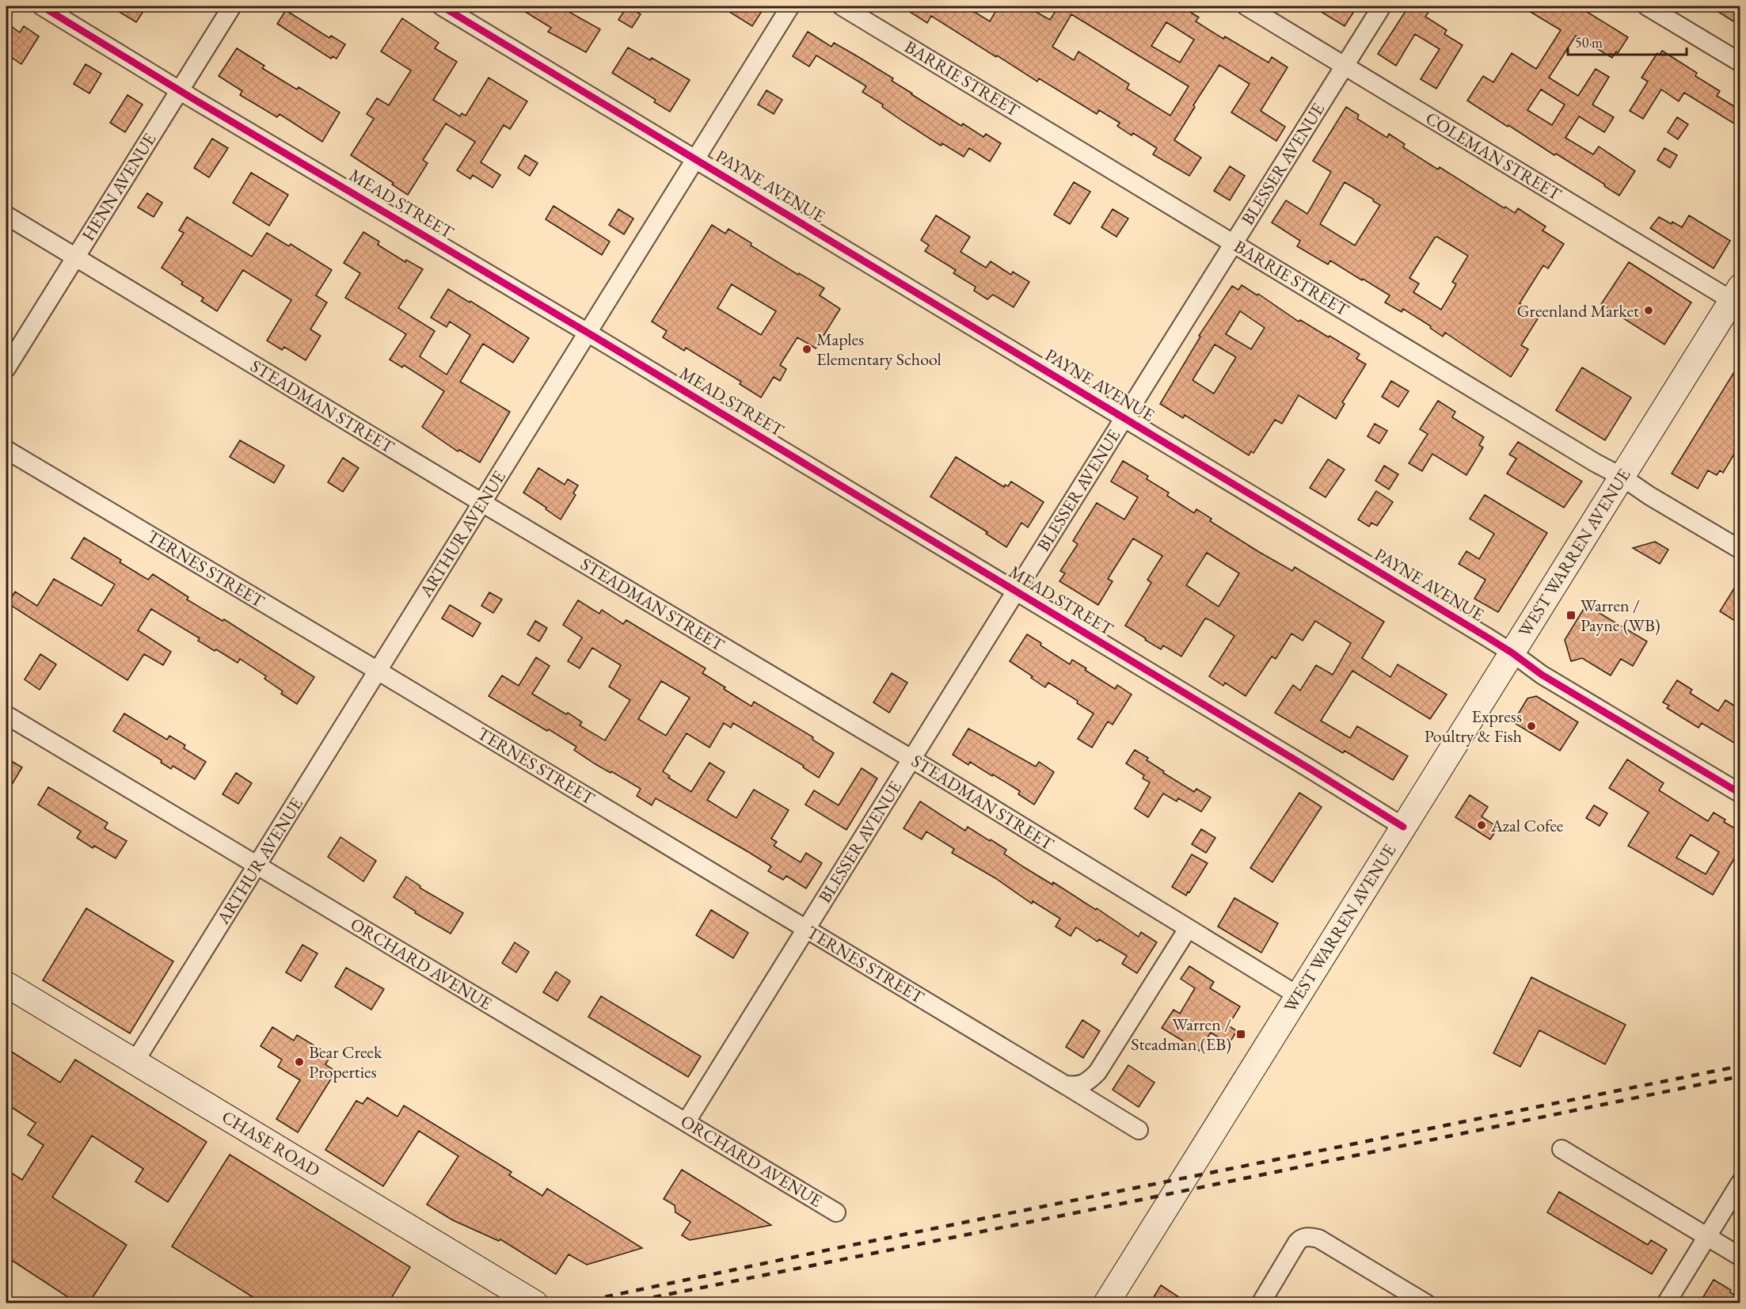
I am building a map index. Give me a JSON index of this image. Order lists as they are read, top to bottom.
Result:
{
  "streets": {
    "main road": ["WEST WARREN AVENUE", "CHASE ROAD"],
    "street": [
      "BARRIE STREET",
      "COLEMAN STREET",
      "BLESSER AVENUE",
      "PAYNE AVENUE",
      "HENN AVENUE",
      "MEAD STREET",
      "STEADMAN STREET",
      "ARTHUR AVENUE",
      "TERNES STREET",
      "ORCHARD AVENUE"
    ]
  },
  "crossings": [
    ["BARRIE STREET", "BLESSER AVENUE"],
    ["BARRIE STREET", "WEST WARREN AVENUE"],
    ["COLEMAN STREET", "BLESSER AVENUE"],
    ["COLEMAN STREET", "WEST WARREN AVENUE"],
    ["BLESSER AVENUE", "PAYNE AVENUE"],
    ["BLESSER AVENUE", "MEAD STREET"],
    ["BLESSER AVENUE", "STEADMAN STREET"],
    ["BLESSER AVENUE", "TERNES STREET"],
    ["BLESSER AVENUE", "ORCHARD AVENUE"],
    ["PAYNE AVENUE", "ARTHUR AVENUE"],
    ["PAYNE AVENUE", "WEST WARREN AVENUE"],
    ["HENN AVENUE", "MEAD STREET"],
    ["HENN AVENUE", "STEADMAN STREET"],
    ["MEAD STREET", "ARTHUR AVENUE"],
    ["MEAD STREET", "WEST WARREN AVENUE"],
    ["STEADMAN STREET", "ARTHUR AVENUE"],
    ["STEADMAN STREET", "WEST WARREN AVENUE"],
    ["ARTHUR AVENUE", "TERNES STREET"],
    ["ARTHUR AVENUE", "ORCHARD AVENUE"],
    ["ARTHUR AVENUE", "CHASE ROAD"]
  ],
  "places": {
    "other": [
      "Greenland Market",
      "Maples Elementary School",
      "Express Poultry & Fish",
      "Azal Cofee",
      "Bear Creek Properties"
    ],
    "transit": ["Warren / Payne (WB)", "Warren / Steadman (EB)"]
  },
  "scale_bar": "50 m"
}
